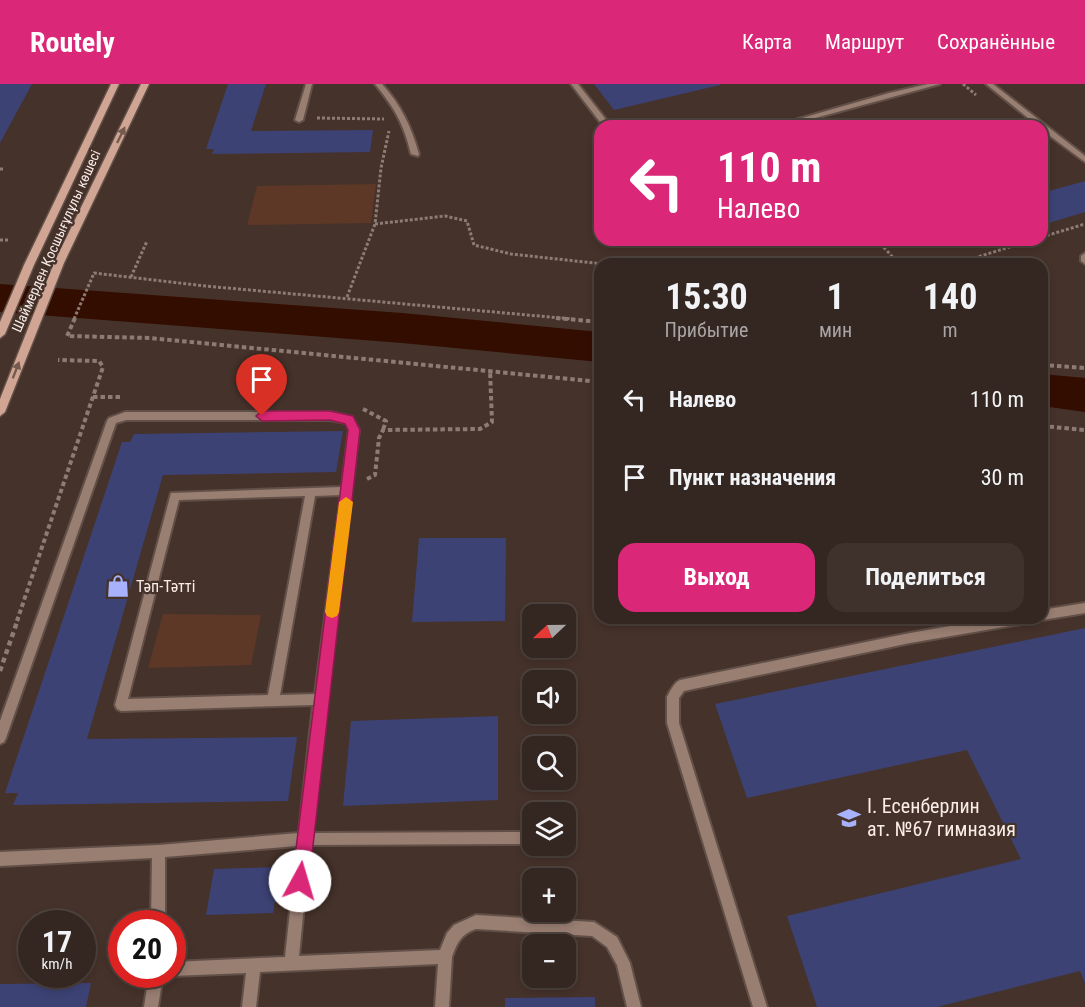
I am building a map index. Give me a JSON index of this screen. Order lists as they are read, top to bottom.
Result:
{
  "streets": {
    "main road": ["Шаймерден Қосшығұлұлы көшесі"]
  },
  "places": {
    "shop": ["Тәп-Тәтті"],
    "school or university": ["І. Есенберлин ат. №67 гимназия"]
  },
  "north": "left",
  "page": {
    "header": "Routely",
    "nav": ["Карта", "Маршрут", "Сохранённые"],
    "turn": ["110 m", "Налево"],
    "eta": [
      "15:30",
      "Прибытие",
      "1",
      "мин",
      "140",
      "m"
    ],
    "list": [
      {
        "name": "Налево",
        "value": "110 m"
      },
      {
        "name": "Пункт назначения",
        "value": "30 m"
      }
    ],
    "buttons": ["Выход", "Поделиться"],
    "map_buttons": ["+", "−"],
    "speed": "17 km/h",
    "limit": "20"
  }
}
